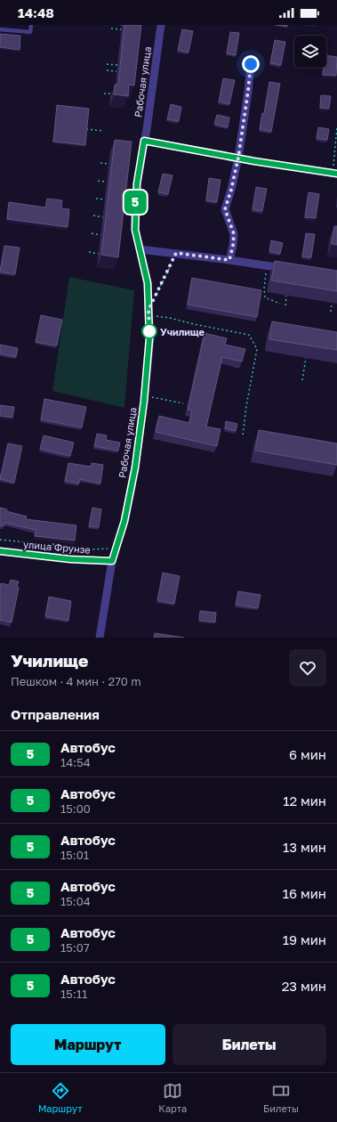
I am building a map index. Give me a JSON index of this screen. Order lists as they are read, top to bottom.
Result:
{
  "streets": {
    "street": ["Рабочая улица", "улица Фрунзе"]
  },
  "crossings": [
    ["Рабочая улица", "улица Фрунзе"]
  ],
  "places": ["Училище"],
  "lines": ["bus line 5"],
  "page": {
    "status": "14:48",
    "on_map": "5",
    "heading": [
      ["Училище", "Пешком · 4 мин · 270 m"],
      "Отправления"
    ],
    "list": [
      {
        "mark": "5",
        "name": "Автобус",
        "note": "14:54",
        "value": "6 мин"
      },
      {
        "mark": "5",
        "name": "Автобус",
        "note": "15:00",
        "value": "12 мин"
      },
      {
        "mark": "5",
        "name": "Автобус",
        "note": "15:01",
        "value": "13 мин"
      },
      {
        "mark": "5",
        "name": "Автобус",
        "note": "15:04",
        "value": "16 мин"
      },
      {
        "mark": "5",
        "name": "Автобус",
        "note": "15:07",
        "value": "19 мин"
      },
      {
        "mark": "5",
        "name": "Автобус",
        "note": "15:11",
        "value": "23 мин"
      }
    ],
    "buttons": ["Маршрут", "Билеты"],
    "tabs": ["Маршрут", "Карта", "Билеты"]
  }
}
